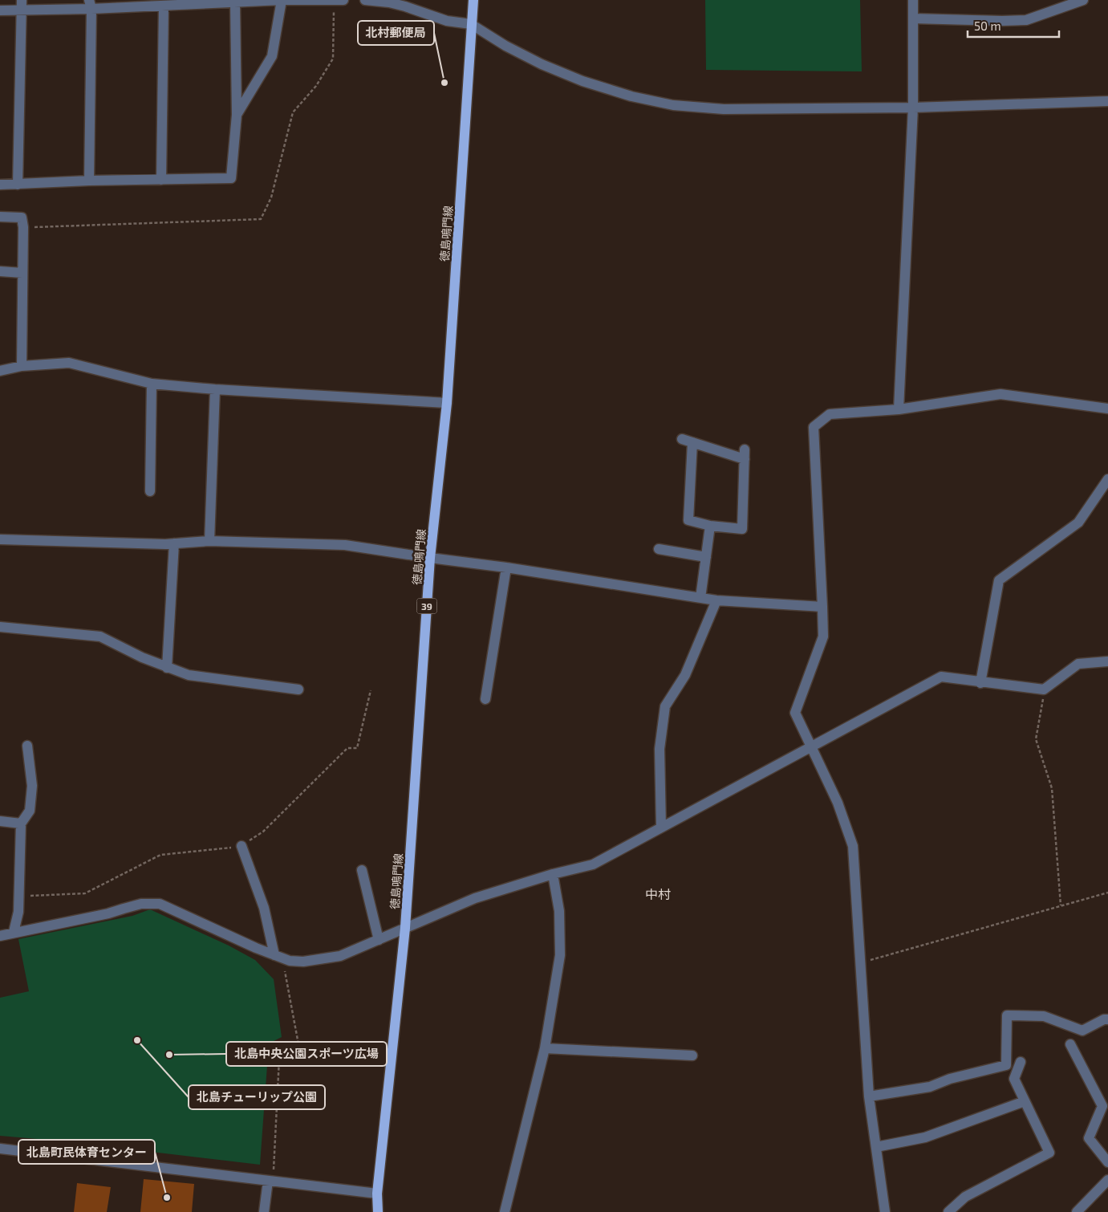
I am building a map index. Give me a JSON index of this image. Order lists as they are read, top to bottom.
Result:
{
  "streets": {
    "main road": ["徳島鳴門線", "39"]
  },
  "districts": ["中村"],
  "places": [
    "北村郵便局",
    "北島チューリップ公園",
    "北島中央公園スポーツ広場",
    "北島町民体育センター"
  ],
  "scale_bar": "50 m"
}
